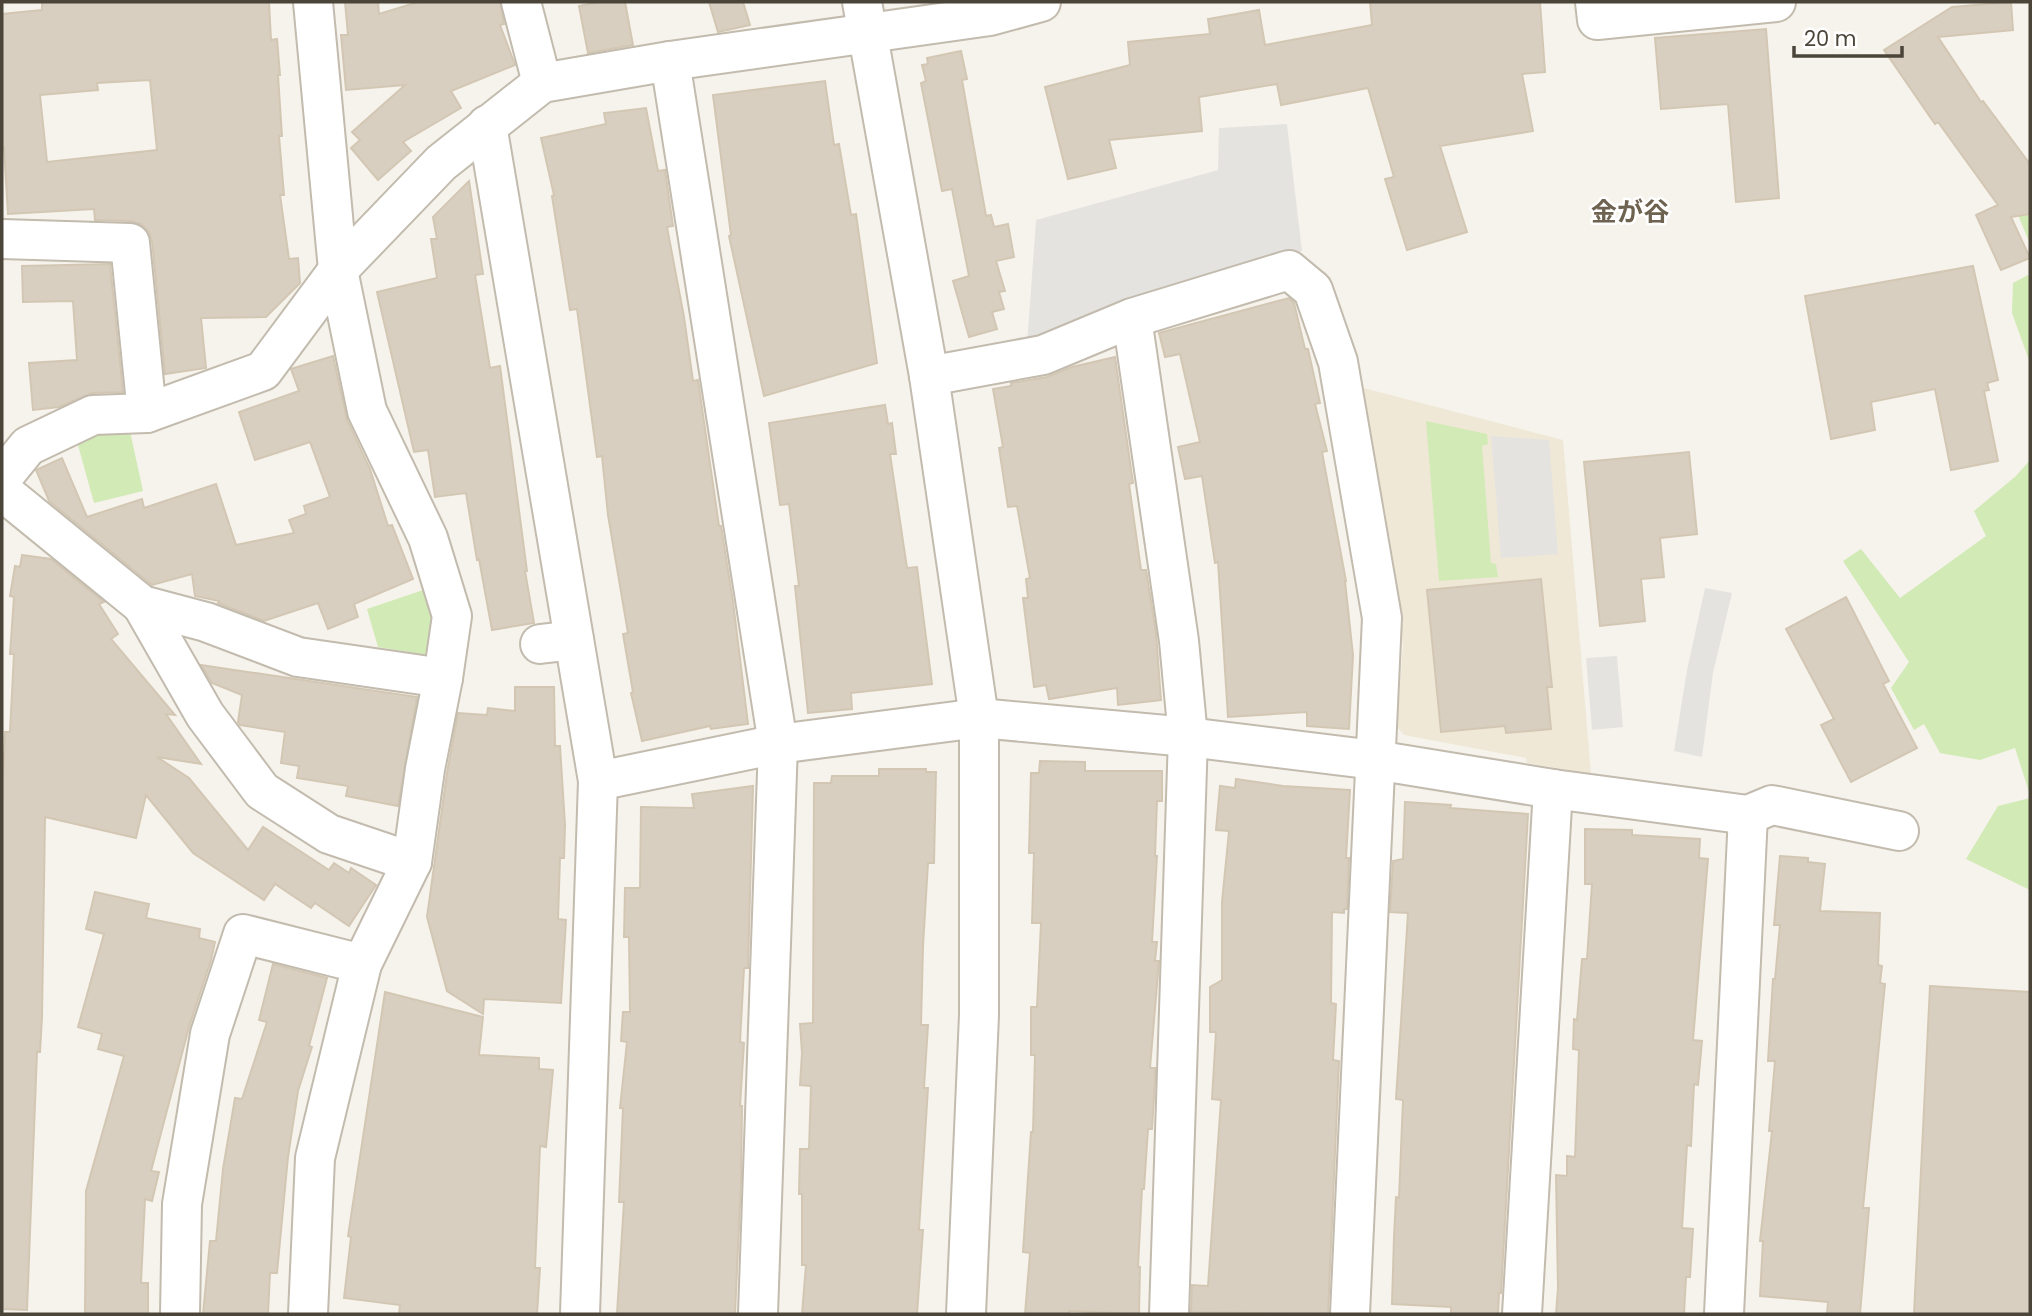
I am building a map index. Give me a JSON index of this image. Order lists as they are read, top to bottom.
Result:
{
  "districts": ["金が谷"],
  "scale_bar": "20 m"
}
